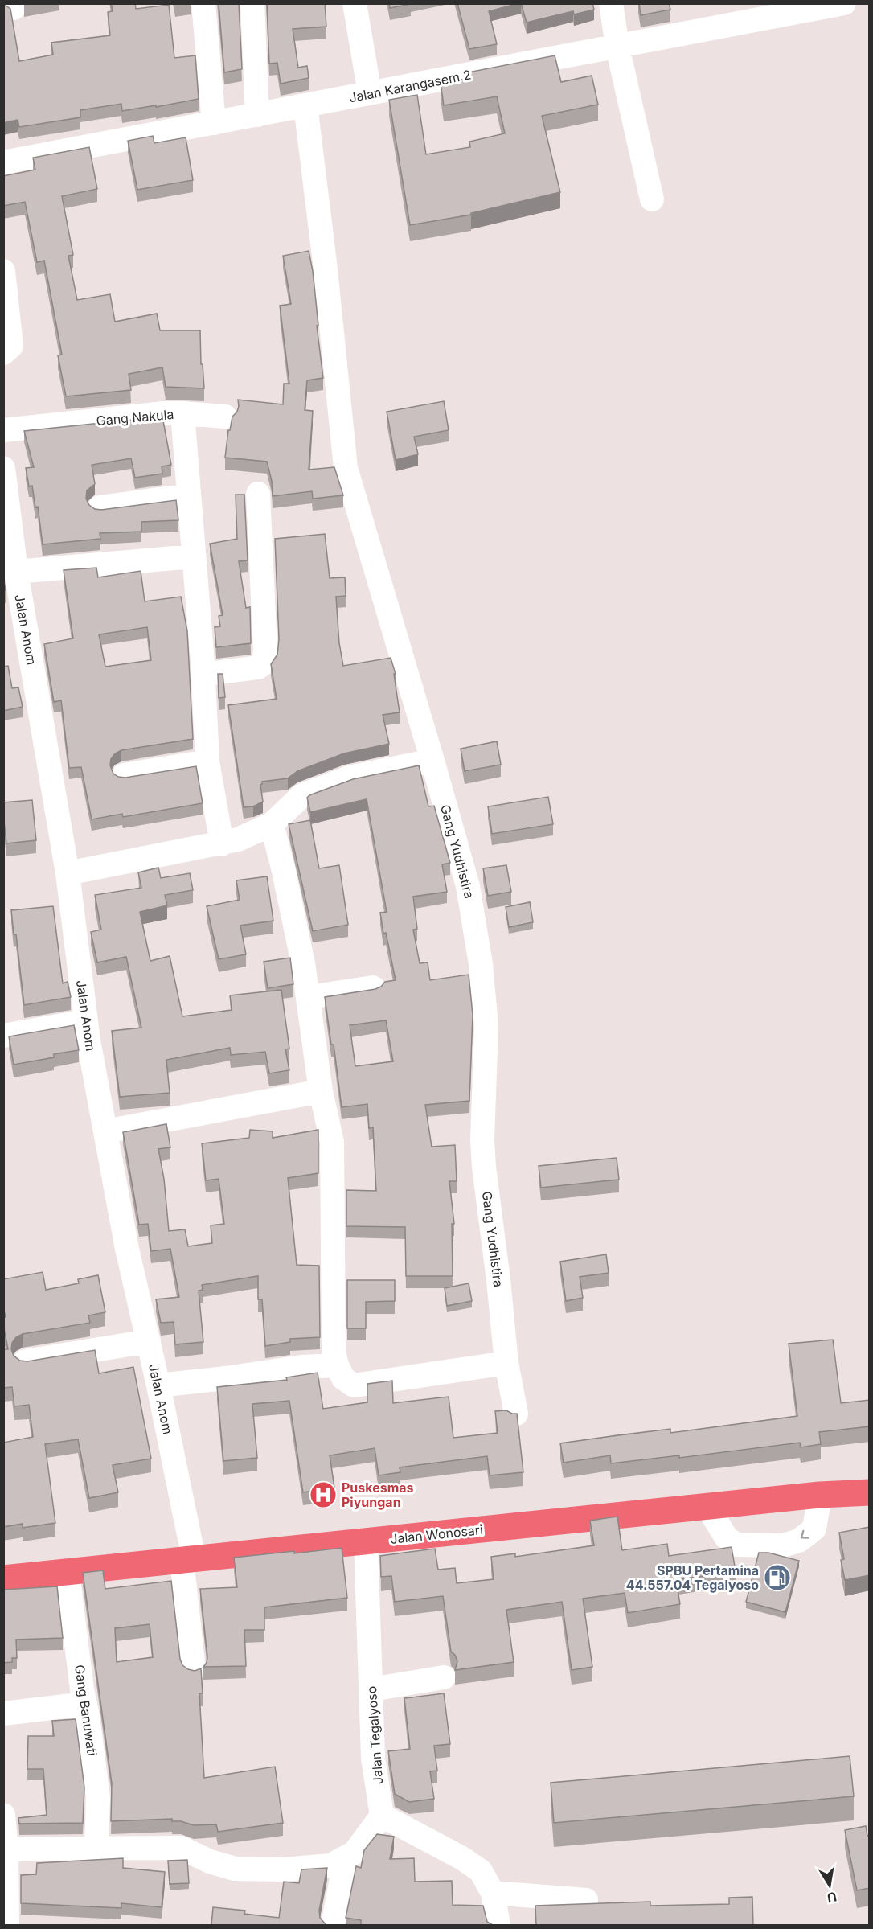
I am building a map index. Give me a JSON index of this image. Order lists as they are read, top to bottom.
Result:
{
  "streets": {
    "highway": ["Jalan Wonosari"],
    "street": [
      "Jalan Karangasem 2",
      "Gang Nakula",
      "Jalan Anom",
      "Gang Yudhistira",
      "Gang Banuwati",
      "Jalan Tegalyoso"
    ]
  },
  "crossings": [
    ["Jalan Karangasem 2", "Gang Yudhistira"],
    ["Jalan Anom", "Jalan Wonosari"],
    ["Jalan Wonosari", "Gang Banuwati"],
    ["Jalan Wonosari", "Jalan Tegalyoso"]
  ],
  "places": {
    "hospital": ["Puskesmas Piyungan"],
    "fuel station": ["SPBU Pertamina 44.557.04 Tegalyoso"]
  },
  "north": "bottom"
}
